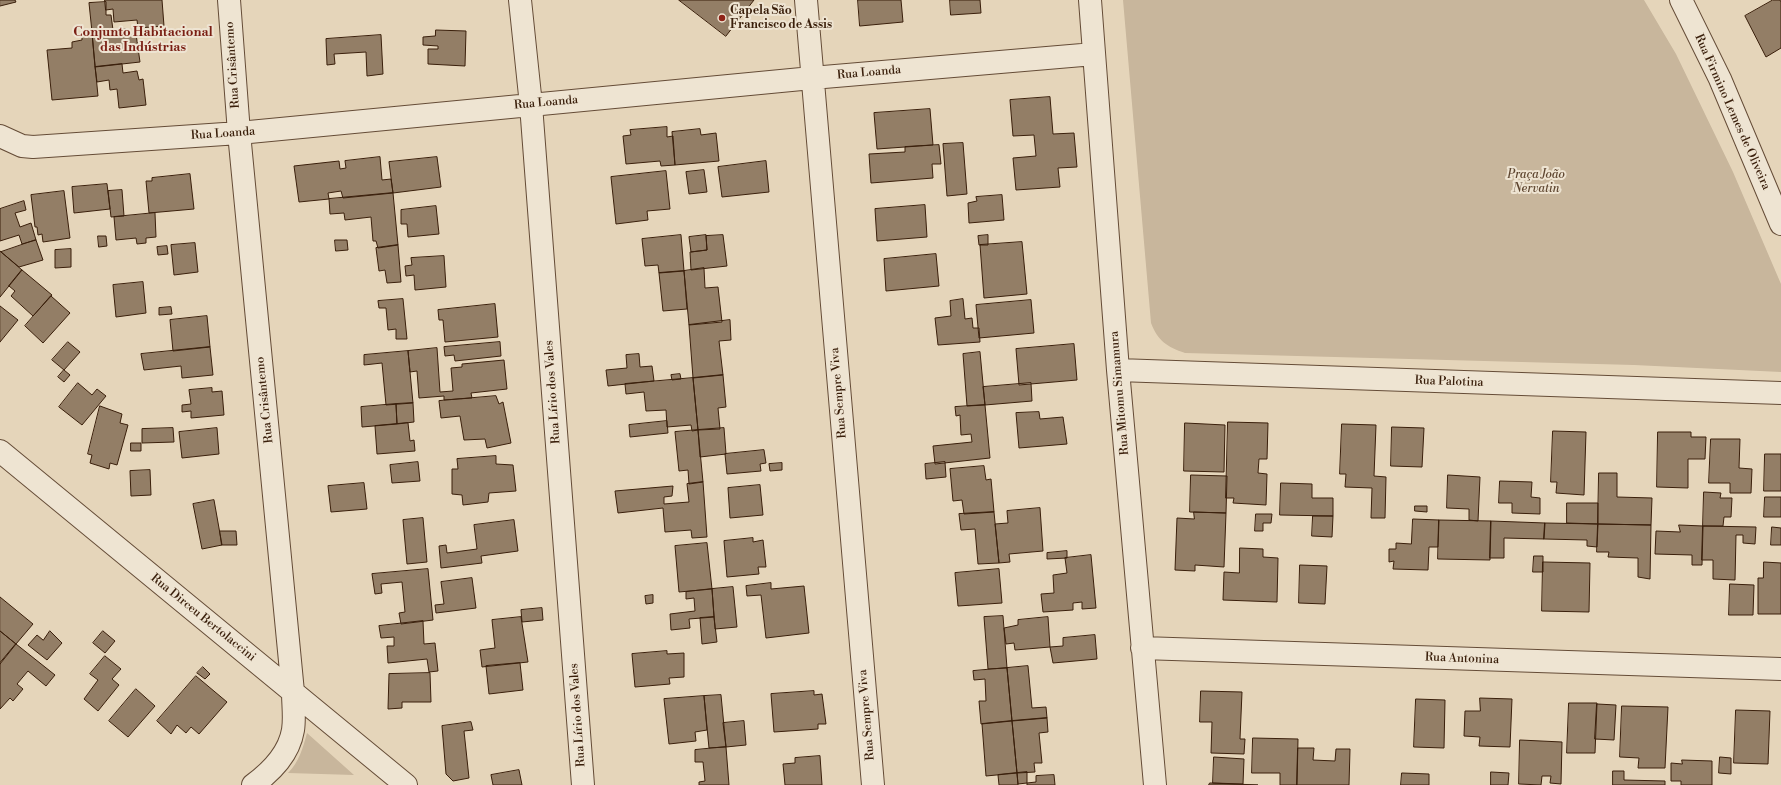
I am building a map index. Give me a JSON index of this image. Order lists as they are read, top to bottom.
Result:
{
  "streets": {
    "street": [
      "Rua Crisântemo",
      "Rua Loanda",
      "Rua Firmino Lemes de Oliveira",
      "Rua Palotina",
      "Rua Lírio dos Vales",
      "Rua Sempre Viva",
      "Rua Mitomu Simamura",
      "Rua Dirceu Bertolaccini",
      "Rua Antonina"
    ]
  },
  "crossings": [
    ["Rua Crisântemo", "Rua Loanda"],
    ["Rua Crisântemo", "Rua Dirceu Bertolaccini"],
    ["Rua Loanda", "Rua Lírio dos Vales"],
    ["Rua Loanda", "Rua Sempre Viva"],
    ["Rua Loanda", "Rua Mitomu Simamura"],
    ["Rua Palotina", "Rua Mitomu Simamura"],
    ["Rua Mitomu Simamura", "Rua Antonina"]
  ],
  "districts": ["Conjunto Habitacional das Indústrias"],
  "parks": ["Praça João Nervatin"],
  "places": ["Capela São Francisco de Assis"]
}
